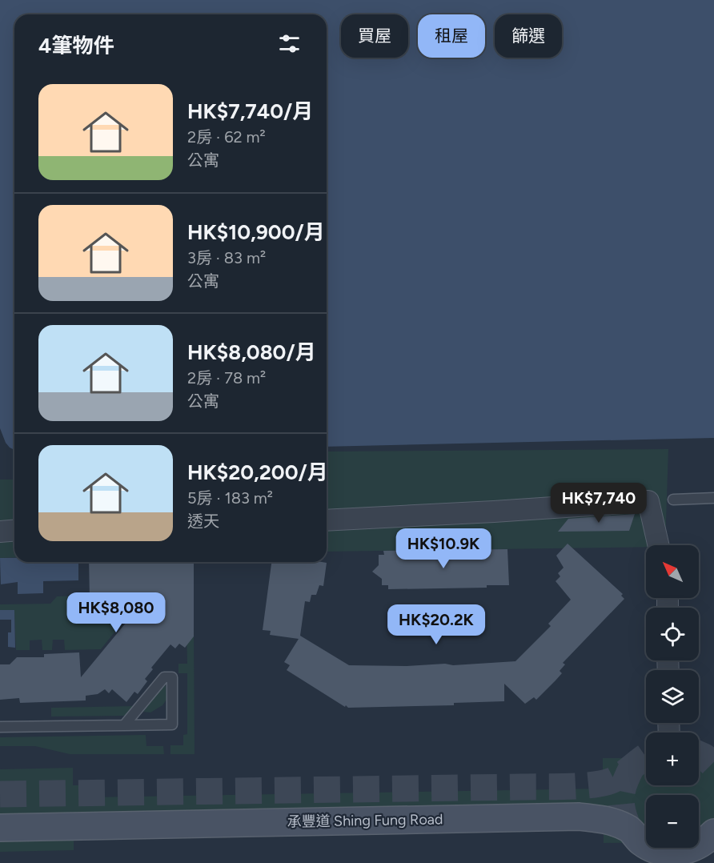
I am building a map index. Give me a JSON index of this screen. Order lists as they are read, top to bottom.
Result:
{
  "streets": {
    "street": ["承豐道 Shing Fung Road"]
  },
  "north": "top left",
  "page": {
    "chip": ["買屋", "租屋", "篩選"],
    "heading": "4筆物件",
    "list": [
      {
        "name": "HK$7,740/月",
        "note": "2房 · 62 m² · 公寓"
      },
      {
        "name": "HK$10,900/月",
        "note": "3房 · 83 m² · 公寓"
      },
      {
        "name": "HK$8,080/月",
        "note": "2房 · 78 m² · 公寓"
      },
      {
        "name": "HK$20,200/月",
        "note": "5房 · 183 m² · 透天"
      }
    ],
    "price": [
      "HK$7,740",
      "HK$10.9K",
      "HK$8,080",
      "HK$20.2K"
    ],
    "map_buttons": ["+", "−"]
  }
}
